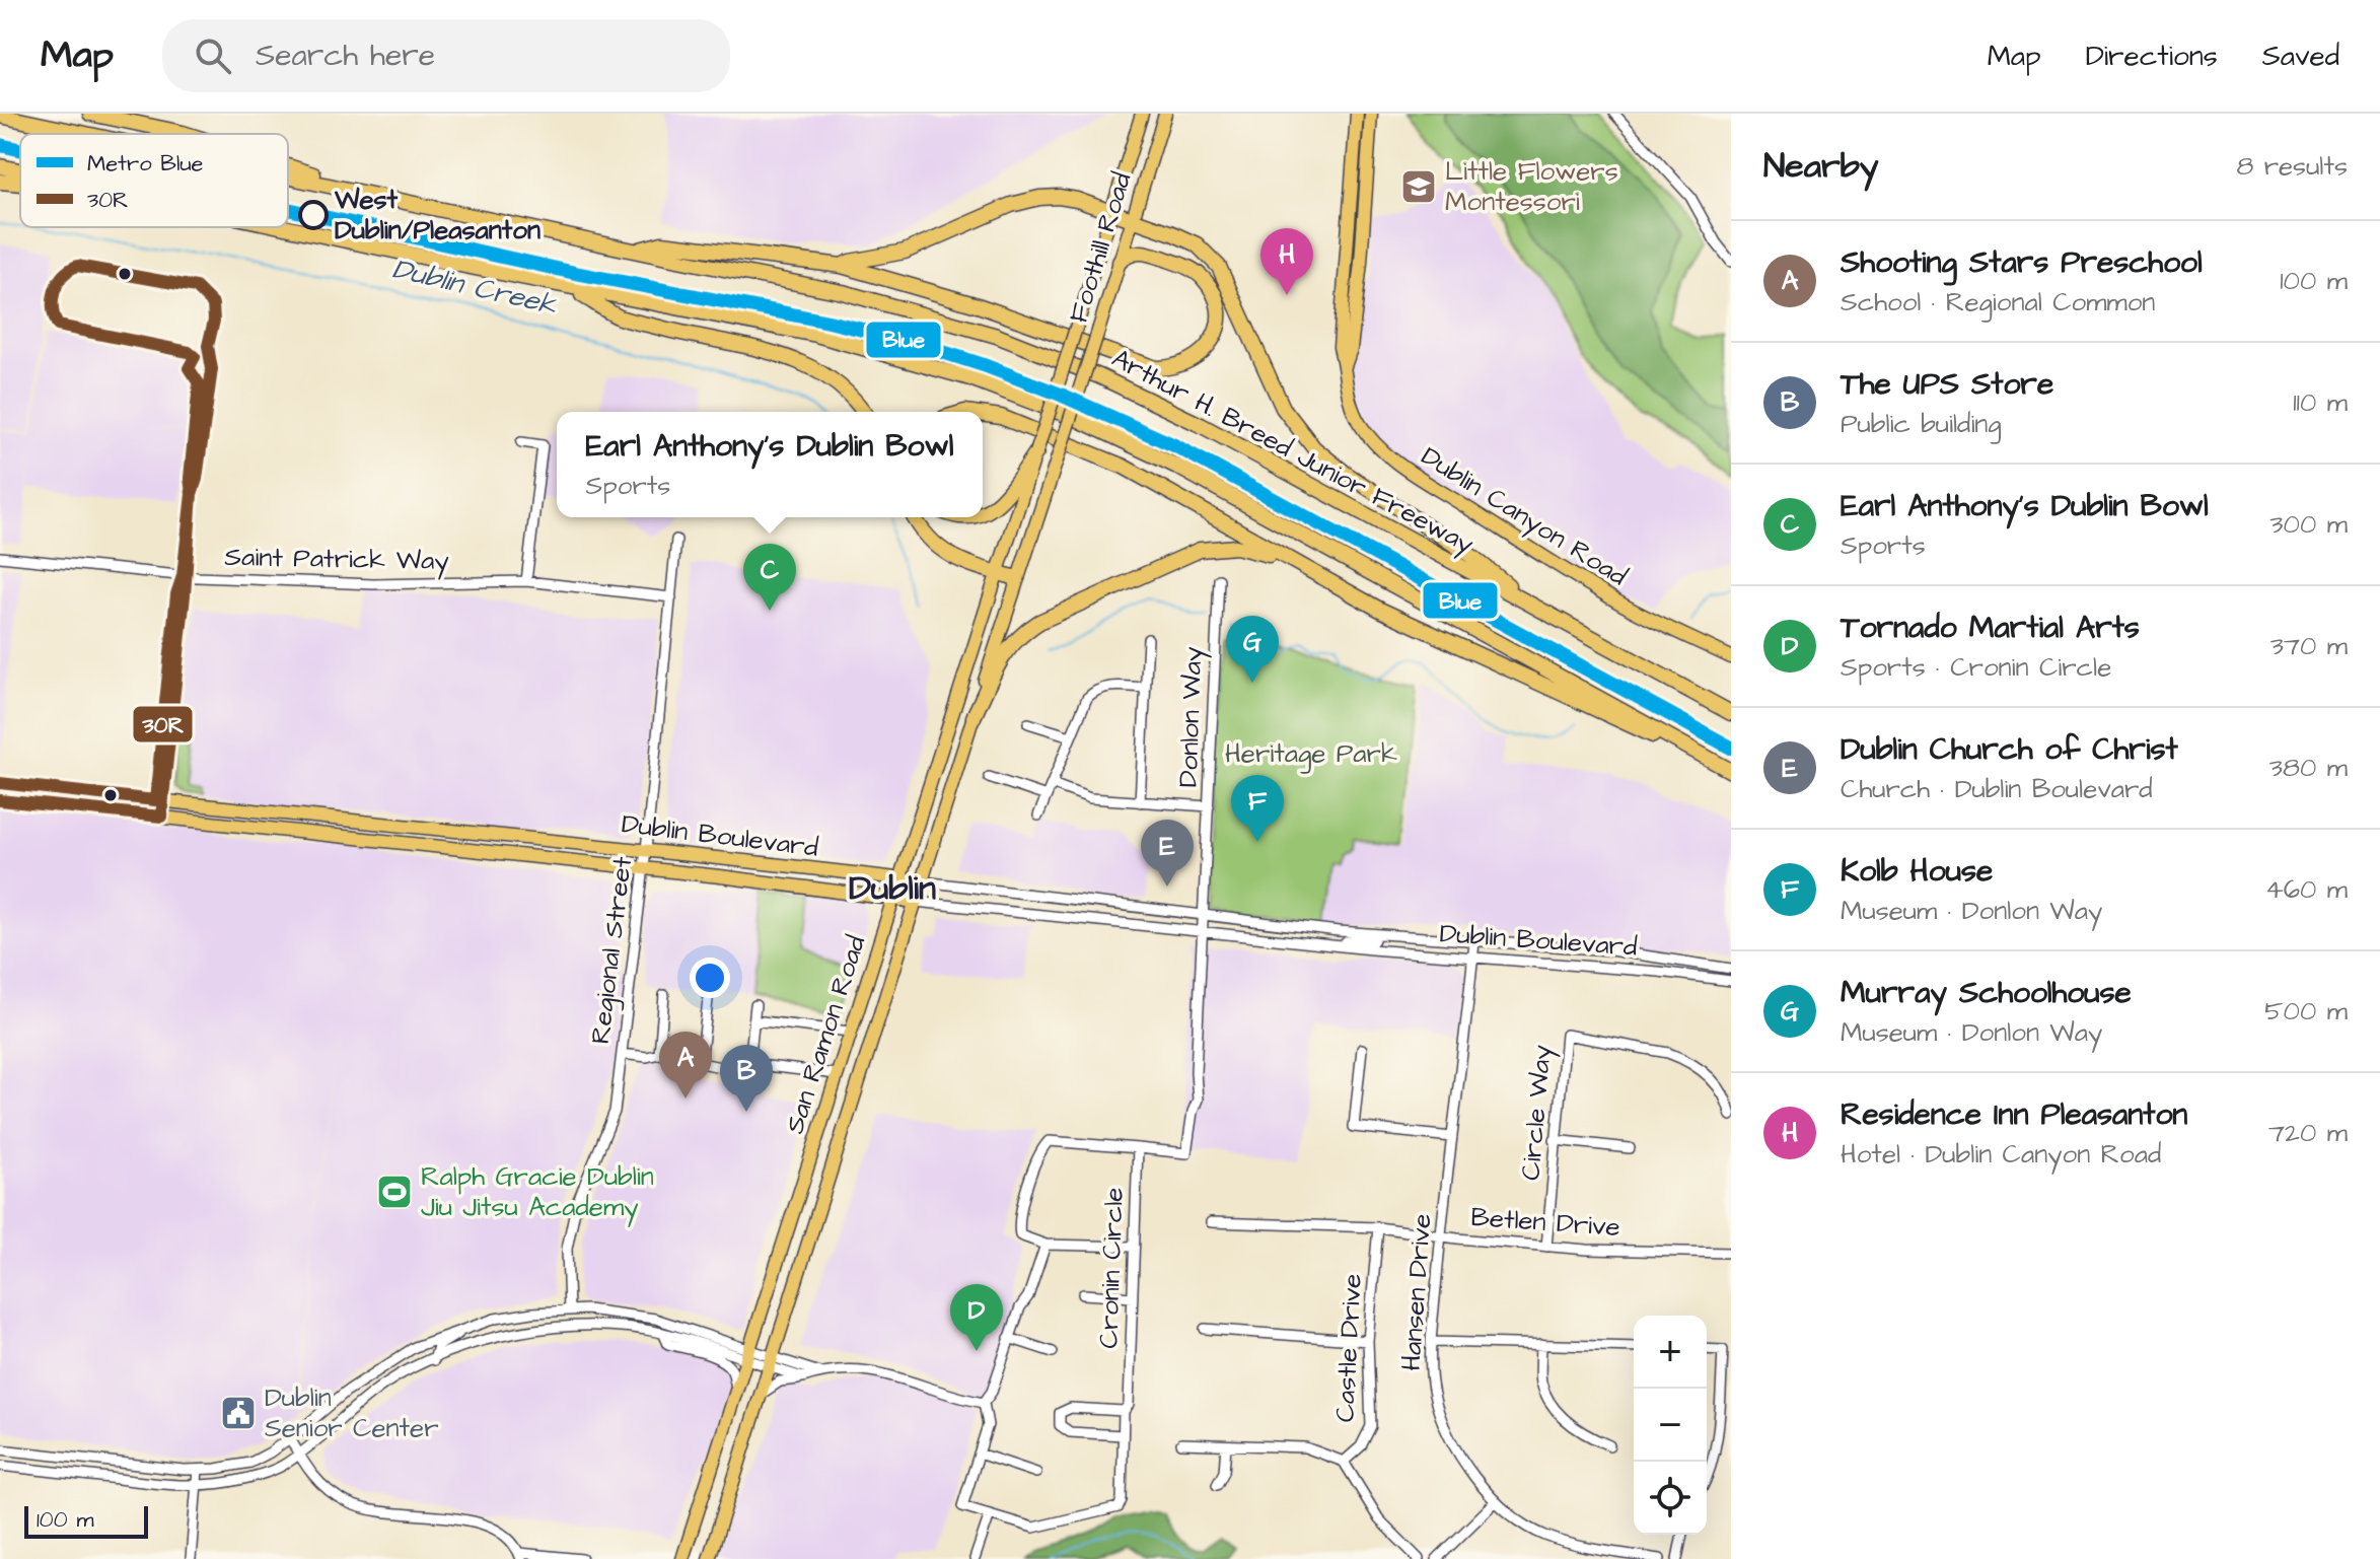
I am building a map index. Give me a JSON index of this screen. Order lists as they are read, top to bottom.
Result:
{
  "streets": {
    "highway": ["Arthur H. Breed Junior Freeway"],
    "main road": [
      "Foothill Road",
      "Dublin Canyon Road",
      "Dublin Boulevard",
      "San Ramon Road"
    ],
    "street": [
      "Saint Patrick Way",
      "Donlon Way",
      "Regional Street",
      "Circle Way",
      "Betlen Drive",
      "Cronin Circle",
      "Hansen Drive",
      "Castle Drive"
    ]
  },
  "crossings": [
    ["Foothill Road", "San Ramon Road"],
    ["Saint Patrick Way", "Regional Street"],
    ["Donlon Way", "Dublin Boulevard"],
    ["Donlon Way", "Cronin Circle"],
    ["Dublin Boulevard", "Regional Street"],
    ["Dublin Boulevard", "San Ramon Road"],
    ["Dublin Boulevard", "Hansen Drive"],
    ["Circle Way", "Betlen Drive"],
    ["Betlen Drive", "Hansen Drive"],
    ["Betlen Drive", "Castle Drive"]
  ],
  "districts": ["Dublin"],
  "water": ["Dublin Creek"],
  "parks": ["Heritage Park"],
  "places": {
    "school or university": ["Little Flowers Montessori"],
    "other": ["West Dublin/Pleasanton"],
    "sports": ["Ralph Gracie Dublin Jiu Jitsu Academy"],
    "public building": ["Dublin Senior Center"]
  },
  "lines": ["metro line Blue", "transit line 30R"],
  "legend": ["Metro Blue", "30R"],
  "scale_bar": "100 m",
  "page": {
    "header": "Map",
    "search": "Search here",
    "nav": ["Map", "Directions", "Saved"],
    "heading": ["Nearby", "8 results"],
    "list": [
      {
        "mark": "A",
        "name": "Shooting Stars Preschool",
        "note": "School · Regional Common",
        "value": "100 m"
      },
      {
        "mark": "B",
        "name": "The UPS Store",
        "note": "Public building",
        "value": "110 m"
      },
      {
        "mark": "C",
        "name": "Earl Anthony's Dublin Bowl",
        "note": "Sports",
        "value": "300 m"
      },
      {
        "mark": "D",
        "name": "Tornado Martial Arts",
        "note": "Sports · Cronin Circle",
        "value": "370 m"
      },
      {
        "mark": "E",
        "name": "Dublin Church of Christ",
        "note": "Church · Dublin Boulevard",
        "value": "380 m"
      },
      {
        "mark": "F",
        "name": "Kolb House",
        "note": "Museum · Donlon Way",
        "value": "460 m"
      },
      {
        "mark": "G",
        "name": "Murray Schoolhouse",
        "note": "Museum · Donlon Way",
        "value": "500 m"
      },
      {
        "mark": "H",
        "name": "Residence Inn Pleasanton",
        "note": "Hotel · Dublin Canyon Road",
        "value": "720 m"
      }
    ],
    "pins": [
      "H",
      "C",
      "G",
      "F",
      "E",
      "A",
      "B",
      "D"
    ],
    "popup": ["Earl Anthony's Dublin Bowl", "Sports"],
    "map_buttons": ["+", "−"],
    "scale": "100 m"
  }
}
